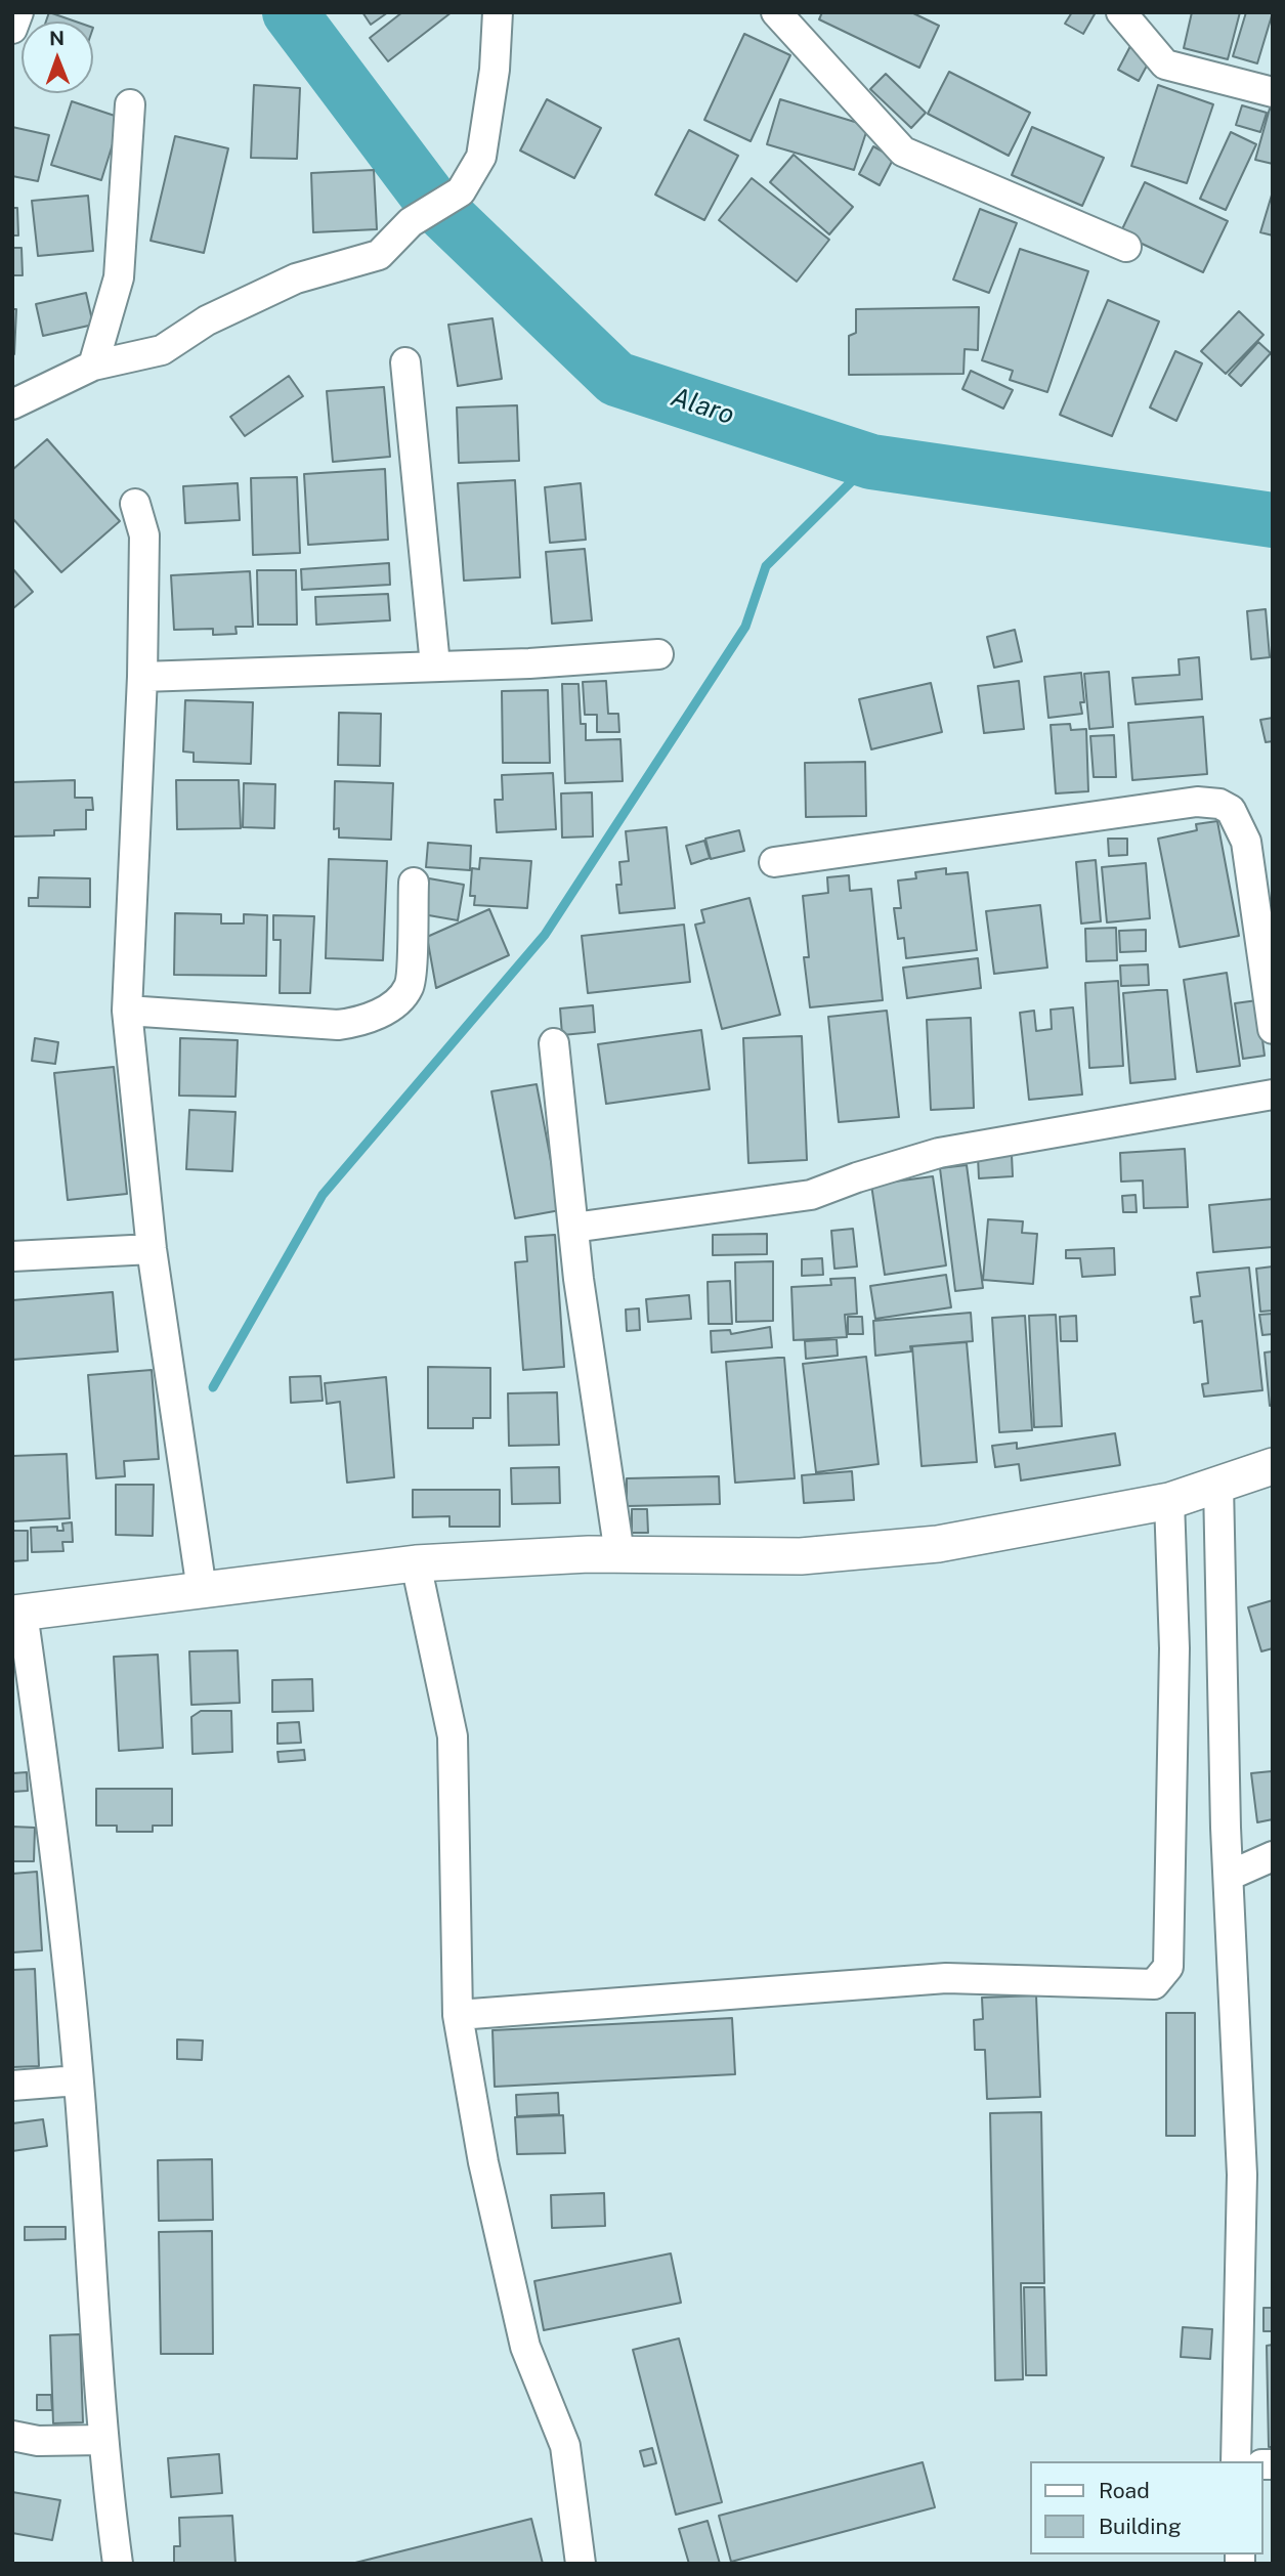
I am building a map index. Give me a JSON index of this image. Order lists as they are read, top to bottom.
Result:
{
  "water": ["Alaro"],
  "legend": ["Road", "Building"],
  "north": "top"
}
